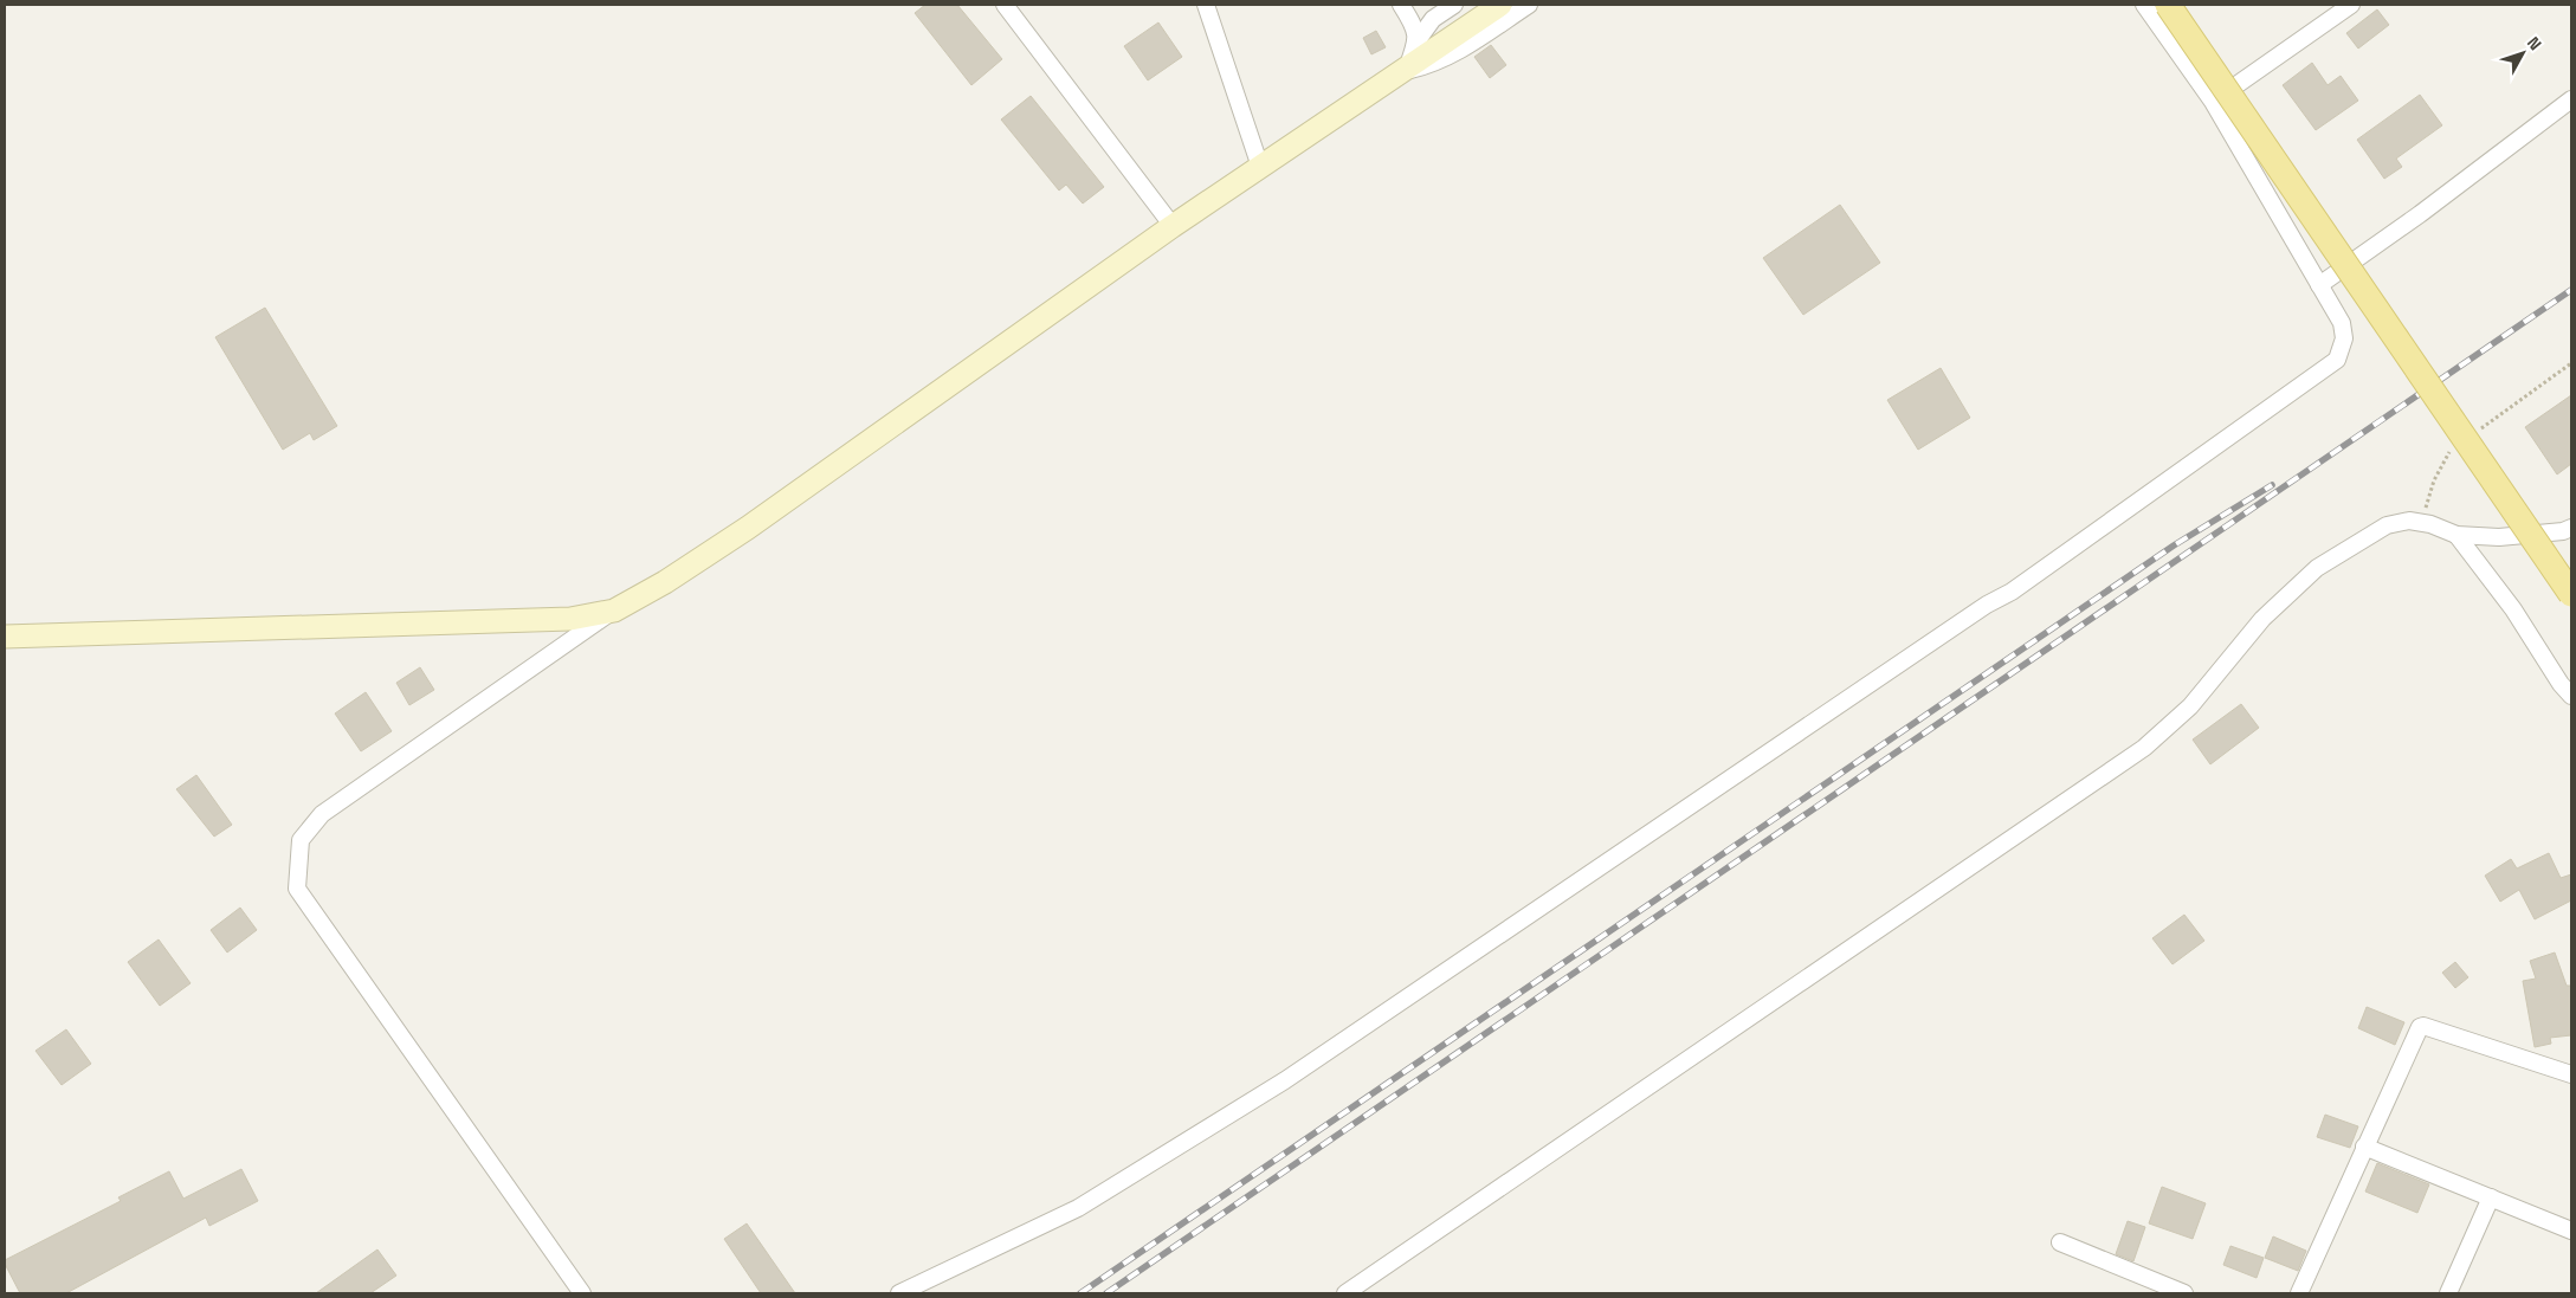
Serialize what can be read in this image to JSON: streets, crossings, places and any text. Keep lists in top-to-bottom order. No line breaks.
{"north":"top right"}
